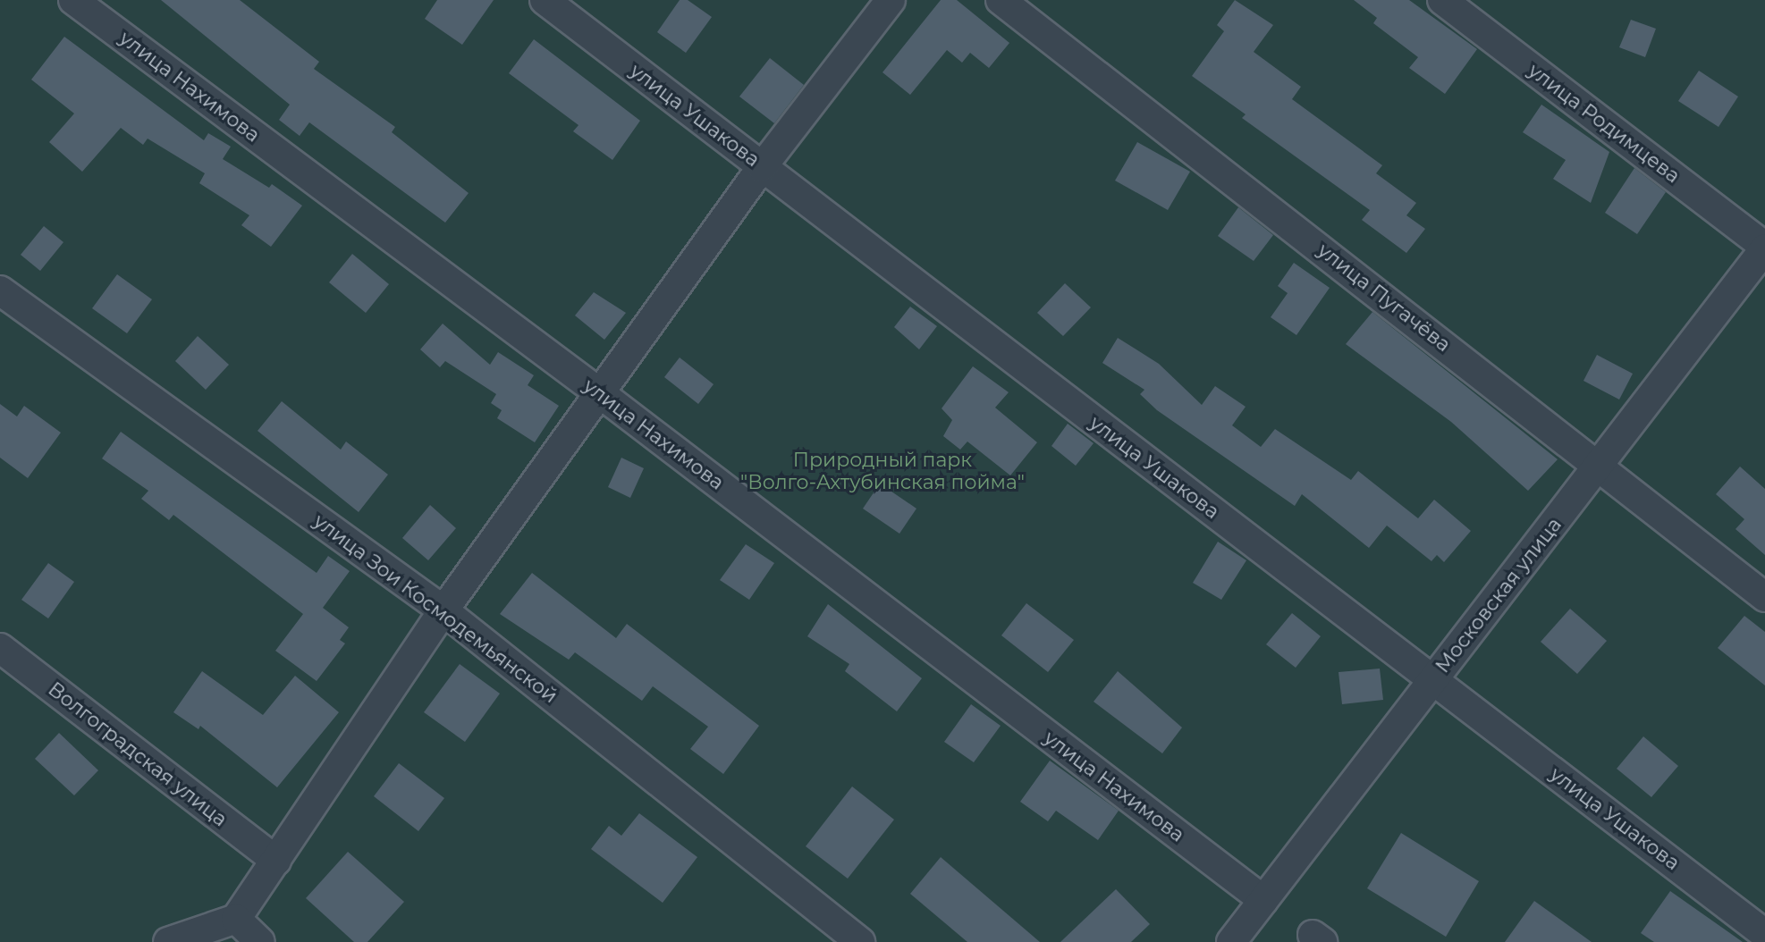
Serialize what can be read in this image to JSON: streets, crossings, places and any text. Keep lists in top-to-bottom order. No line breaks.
{"streets":{"street":["улица Нахимова","улица Ушакова","улица Родимцева","улица Пугачёва","Московская улица","улица Зои Космодемьянской","Волгоградская улица"]},"crossings":[["улица Нахимова","Московская улица"],["улица Ушакова","Московская улица"],["улица Родимцева","Московская улица"],["улица Пугачёва","Московская улица"]],"parks":["Природный парк \"Волго-Ахтубинская пойма\""]}
